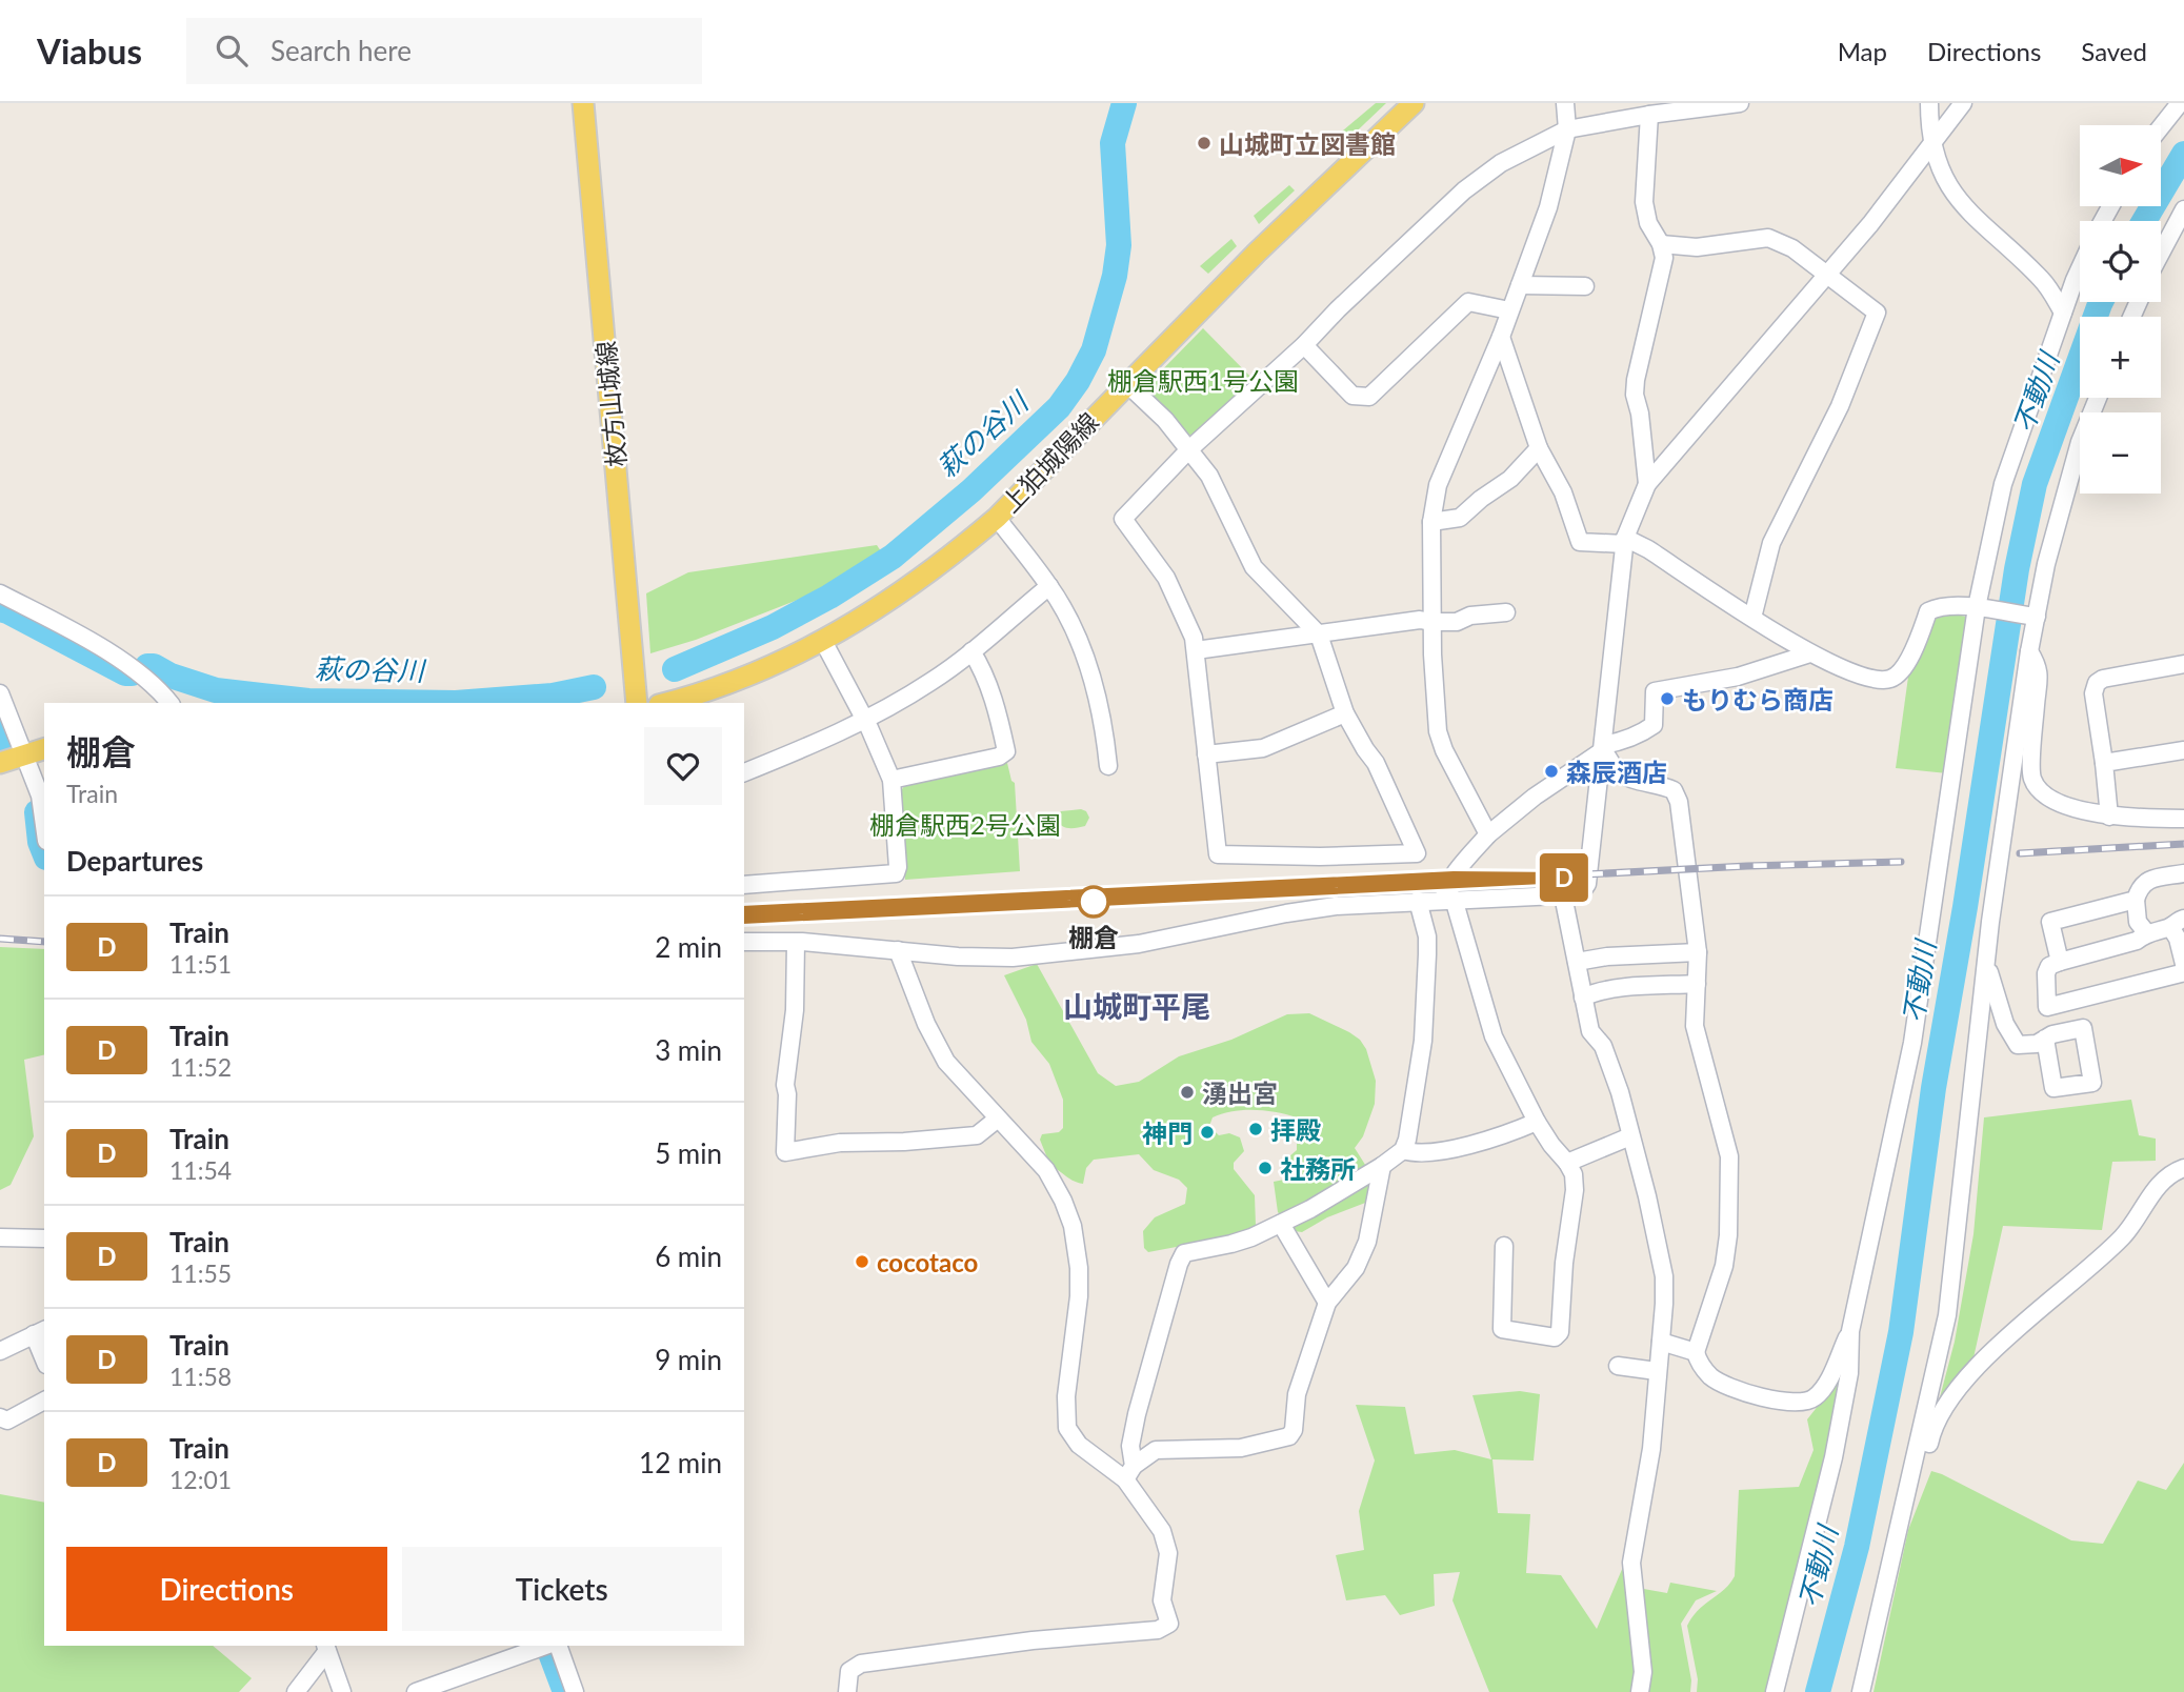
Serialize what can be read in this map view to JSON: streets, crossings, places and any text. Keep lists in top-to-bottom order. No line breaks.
{"streets":{"main road":["枚方山城線","上狛城陽線"]},"districts":["山城町平尾"],"water":["不動川","萩の谷川"],"parks":["棚倉駅西1号公園","棚倉駅西2号公園"],"places":["山城町立図書館","もりむら商店","森辰酒店","棚倉","湧出宮","拝殿","神門","社務所","cocotaco"],"north":"right","page":{"header":"Viabus","search":"Search here","nav":["Map","Directions","Saved"],"on_map":"D","map_buttons":["+","−"],"heading":[["棚倉","Train"],"Departures"],"list":[{"mark":"D","name":"Train","note":"11:51","value":"2 min"},{"mark":"D","name":"Train","note":"11:52","value":"3 min"},{"mark":"D","name":"Train","note":"11:54","value":"5 min"},{"mark":"D","name":"Train","note":"11:55","value":"6 min"},{"mark":"D","name":"Train","note":"11:58","value":"9 min"},{"mark":"D","name":"Train","note":"12:01","value":"12 min"}],"buttons":["Directions","Tickets"]}}
